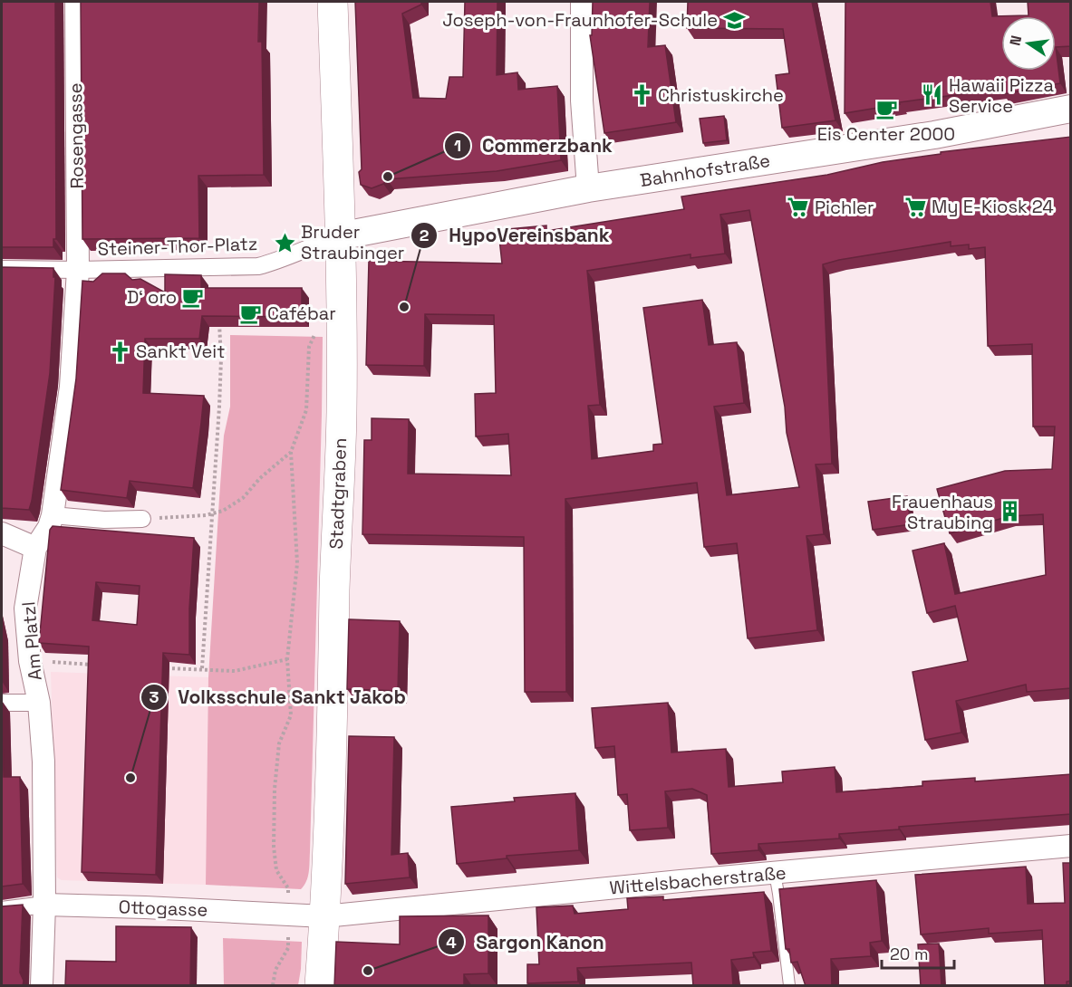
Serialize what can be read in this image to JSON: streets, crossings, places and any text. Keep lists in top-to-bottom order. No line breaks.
{"streets":{"main road":["Stadtgraben"],"street":["Rosengasse","Bahnhofstraße","Steiner-Thor-Platz","Am Platzl","Wittelsbacherstraße","Ottogasse"]},"crossings":[["Rosengasse","Steiner-Thor-Platz"],["Rosengasse","Am Platzl"],["Bahnhofstraße","Steiner-Thor-Platz"],["Bahnhofstraße","Stadtgraben"],["Steiner-Thor-Platz","Stadtgraben"],["Steiner-Thor-Platz","Am Platzl"],["Stadtgraben","Wittelsbacherstraße"],["Stadtgraben","Ottogasse"],["Am Platzl","Ottogasse"],["Wittelsbacherstraße","Ottogasse"]],"places":{"school or university":["Joseph-von-Fraunhofer-Schule"],"church":["Christuskirche","Sankt Veit"],"restaurant":["Hawaii Pizza Service"],"cafe":["Eis Center 2000","D‘ oro","Cafébar"],"other":["Commerzbank","HypoVereinsbank","Volksschule Sankt Jakob","Sargon Kanon"],"supermarket":["My E-Kiosk 24","Pichler"],"place":["Bruder Straubinger"],"building":["Frauenhaus Straubing"]},"scale_bar":"20 m","north":"left"}
